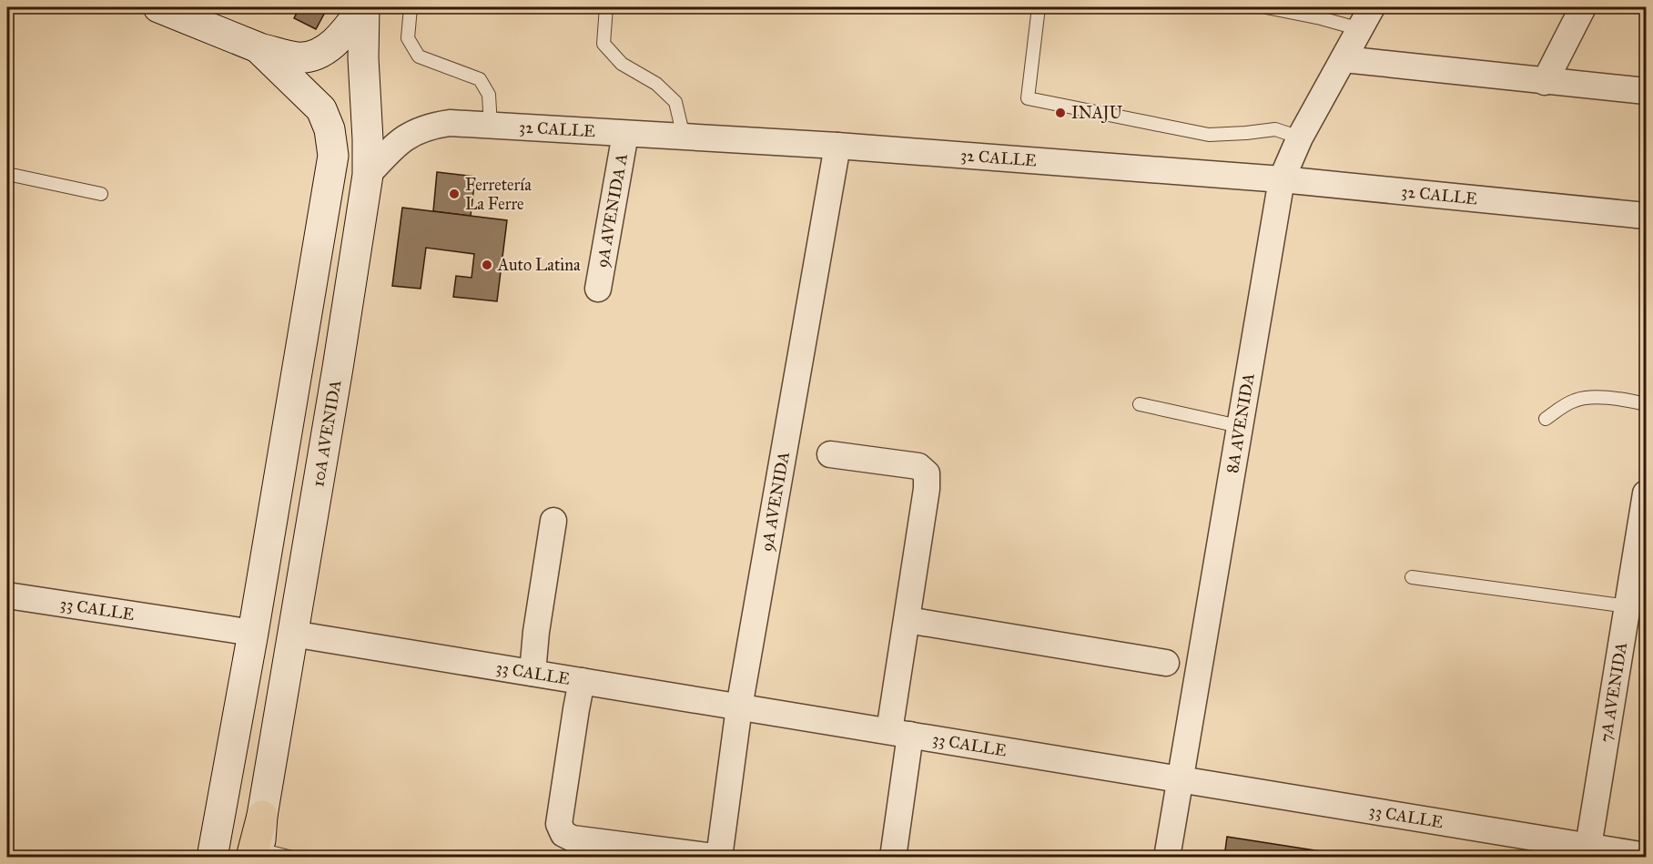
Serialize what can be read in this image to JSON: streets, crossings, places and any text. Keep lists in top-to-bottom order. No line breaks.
{"streets":{"main road":["10A AVENIDA"],"street":["32 CALLE","9A AVENIDA A","8A AVENIDA","9A AVENIDA","33 CALLE","7A AVENIDA"]},"crossings":[["32 CALLE","9A AVENIDA A"],["32 CALLE","8A AVENIDA"],["32 CALLE","10A AVENIDA"],["32 CALLE","9A AVENIDA"],["8A AVENIDA","33 CALLE"],["10A AVENIDA","33 CALLE"],["9A AVENIDA","33 CALLE"],["33 CALLE","7A AVENIDA"]],"places":["INAJU","Ferretería La Ferre","Auto Latina"]}
